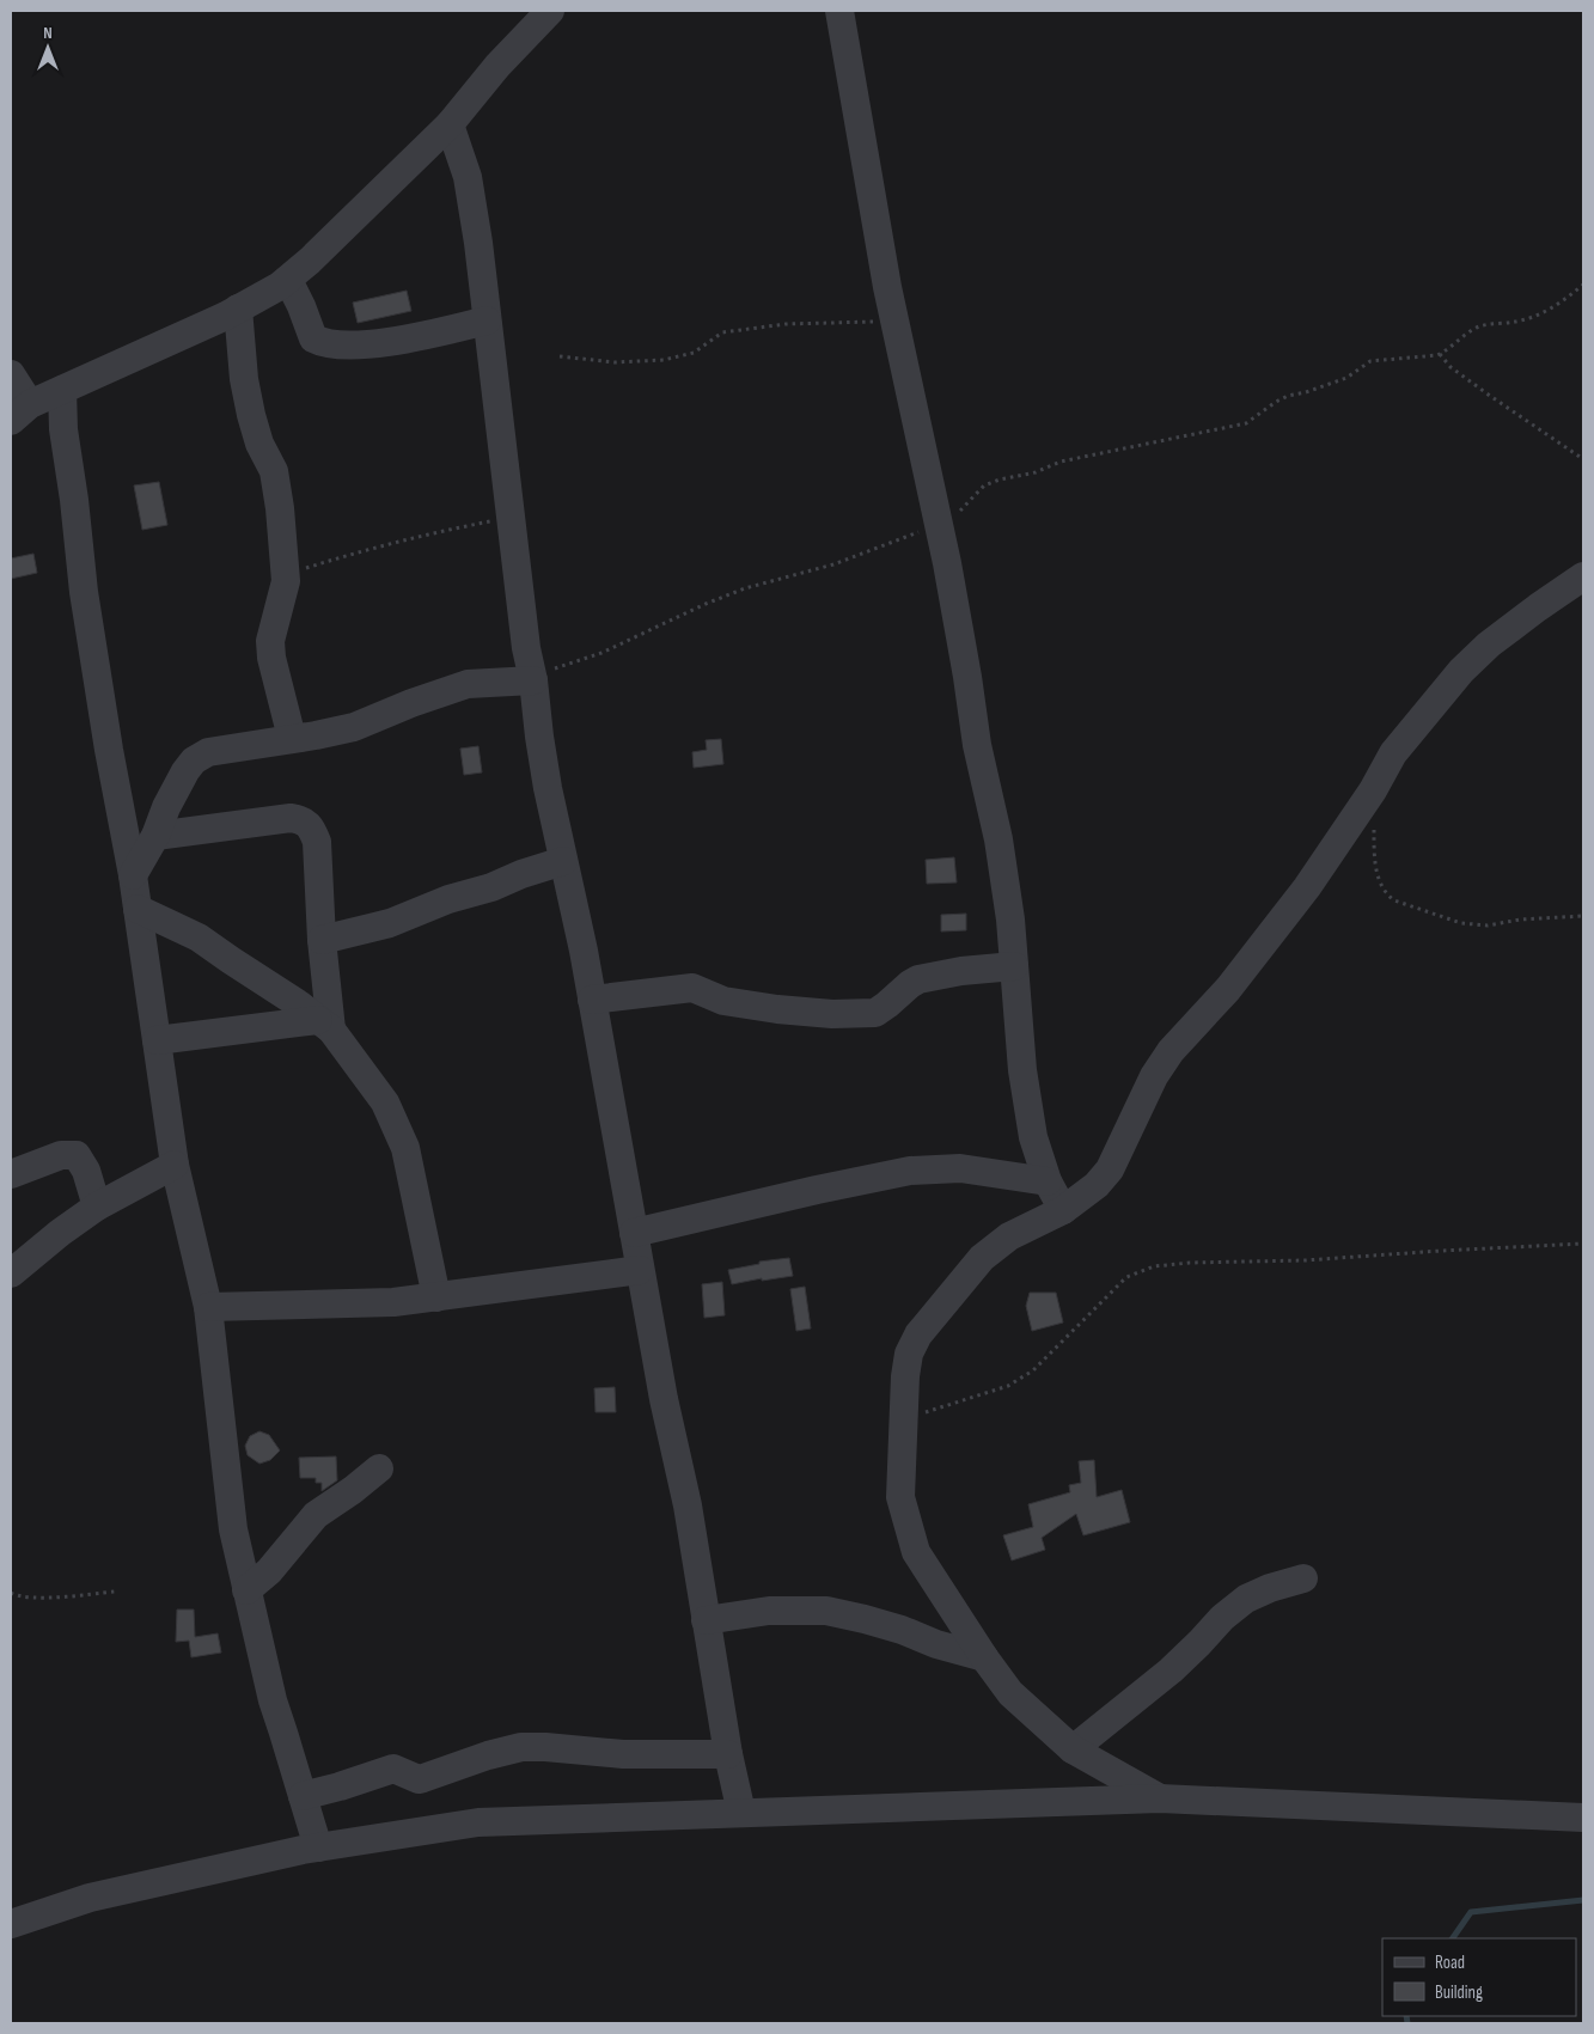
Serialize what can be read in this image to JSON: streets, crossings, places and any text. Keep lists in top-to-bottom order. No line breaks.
{"legend":["Road","Building"],"north":"top"}
